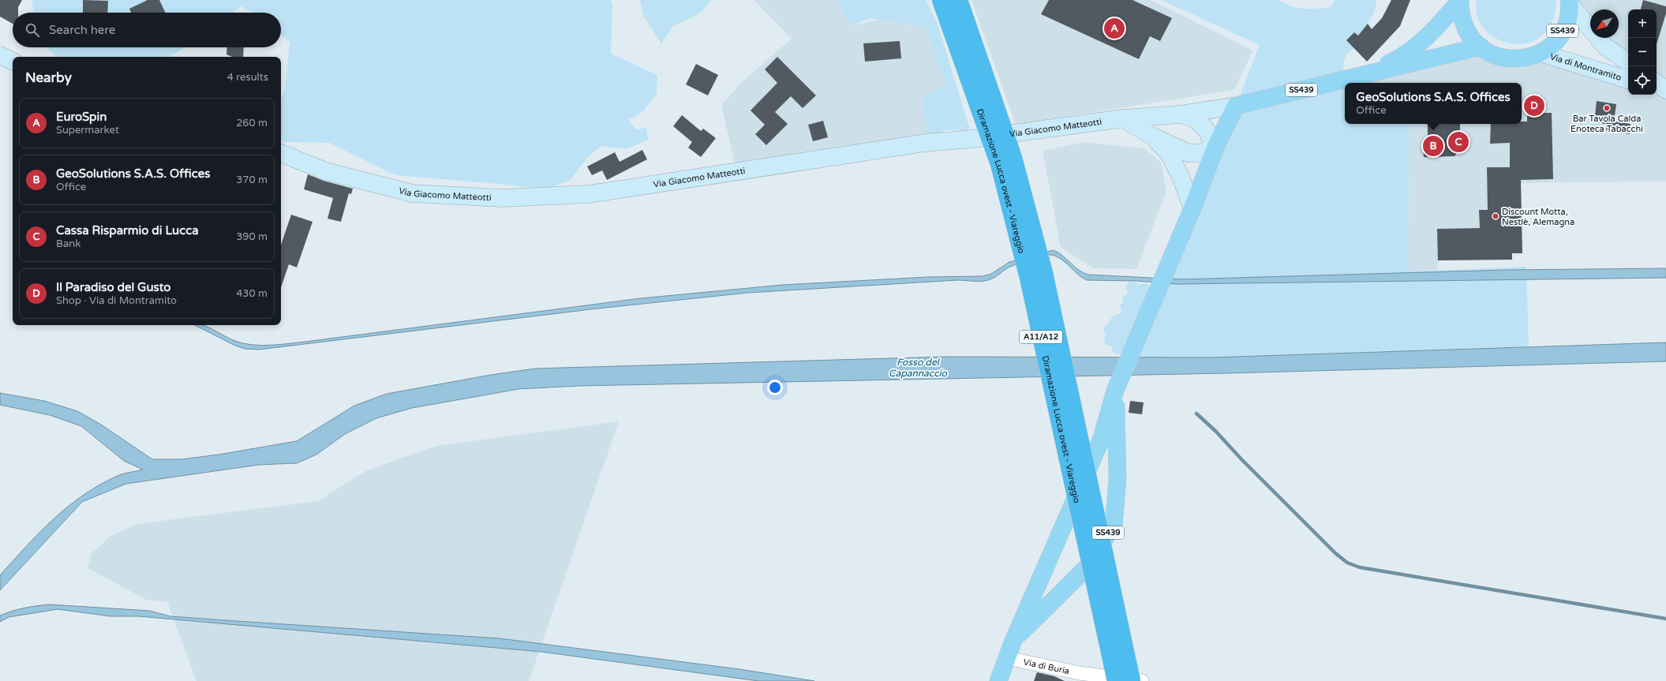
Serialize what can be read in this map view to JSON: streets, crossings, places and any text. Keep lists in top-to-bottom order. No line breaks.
{"streets":{"highway":["Diramazione Lucca ovest - Viareggio","A11/A12"],"main road":["SS439","Via di Montramito","Via Giacomo Matteotti"],"street":["Via di Buria"]},"crossings":[["SS439","Via di Montramito"],["SS439","Via Giacomo Matteotti"],["SS439","Via di Buria"]],"water":["Fosso del Capannaccio"],"places":["Bar Tavola Calda Enoteca Tabacchi","Discount Motta, Nestlè, Alemagna"],"north":"bottom left","page":{"map_buttons":["+","−"],"search":"Search here","pins":["A","D","C","B"],"heading":["Nearby","4 results"],"popup":["GeoSolutions S.A.S. Offices","Office"],"list":[{"mark":"A","name":"EuroSpin","note":"Supermarket","value":"260 m"},{"mark":"B","name":"GeoSolutions S.A.S. Offices","note":"Office","value":"370 m"},{"mark":"C","name":"Cassa Risparmio di Lucca","note":"Bank","value":"390 m"},{"mark":"D","name":"Il Paradiso del Gusto","note":"Shop · Via di Montramito","value":"430 m"}]}}
